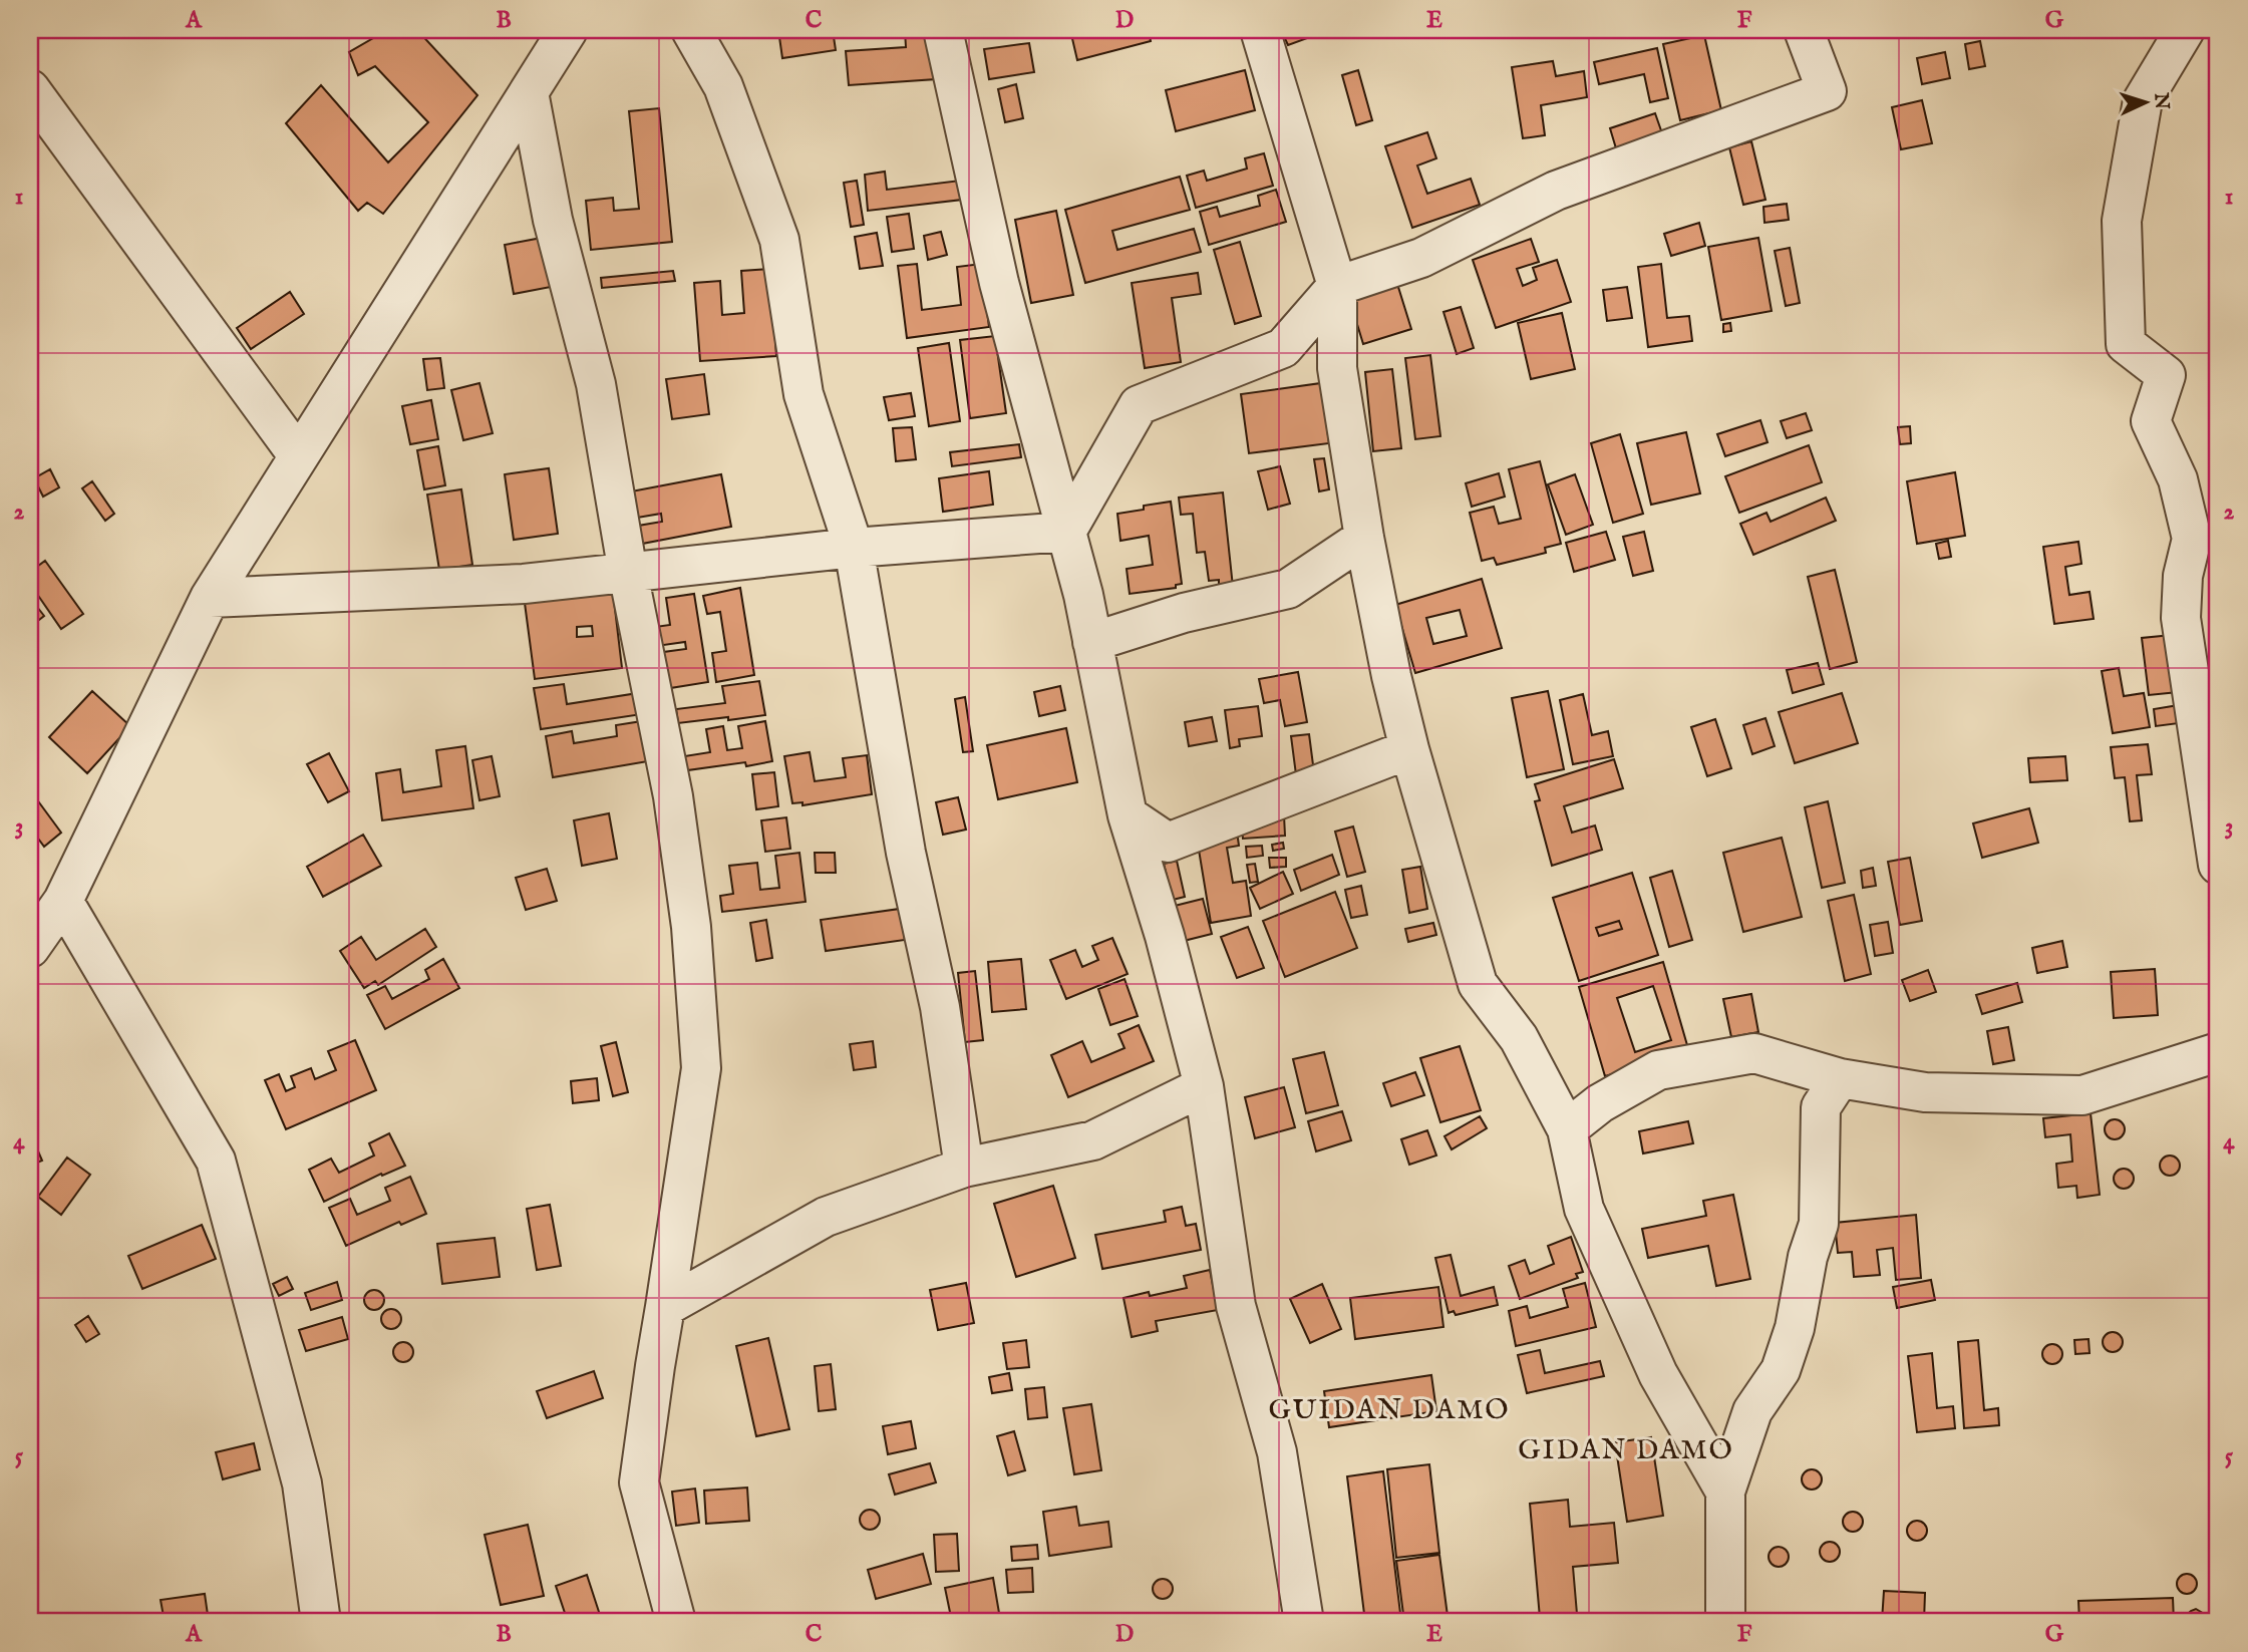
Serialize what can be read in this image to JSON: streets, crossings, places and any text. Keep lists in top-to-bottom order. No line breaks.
{"districts":["GUIDAN DAMO","GIDAN DAMO"],"north":"right","grid":{"columns":["A","B","C","D","E","F","G"],"rows":["1","2","3","4","5"]}}
